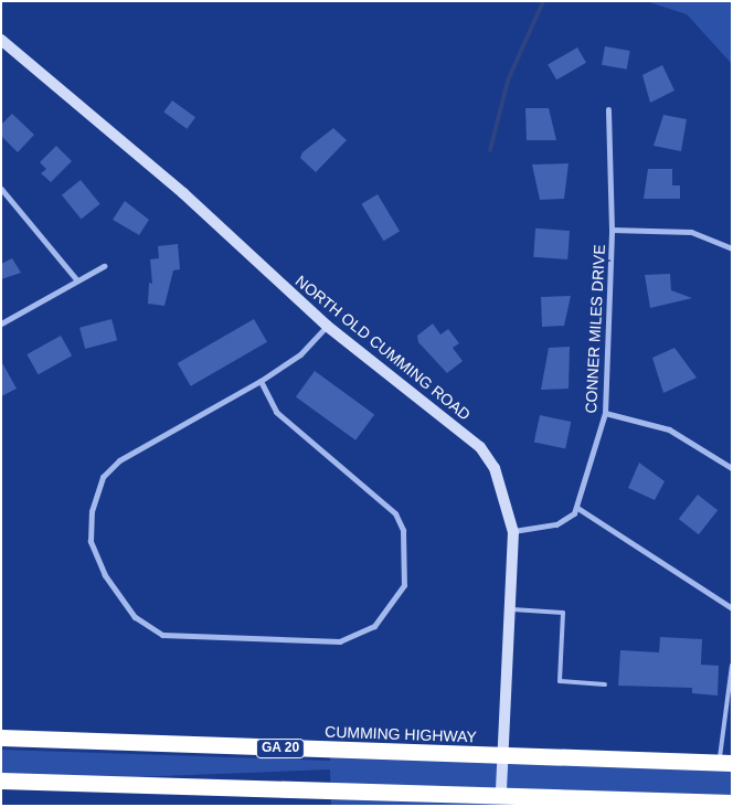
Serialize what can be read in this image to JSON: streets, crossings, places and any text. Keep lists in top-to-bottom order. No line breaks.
{"streets":{"highway":["CUMMING HIGHWAY","GA 20"],"street":["CONNER MILES DRIVE","NORTH OLD CUMMING ROAD"]},"crossings":[["NORTH OLD CUMMING ROAD","CUMMING HIGHWAY"]]}
